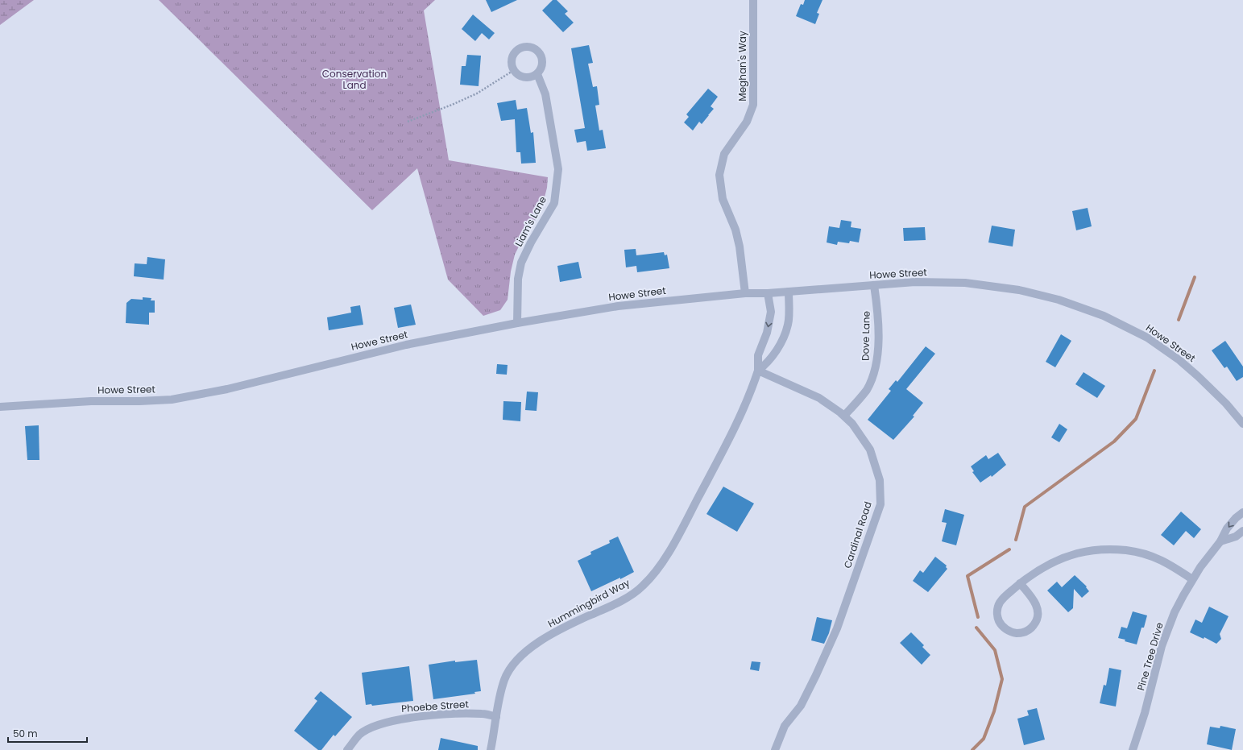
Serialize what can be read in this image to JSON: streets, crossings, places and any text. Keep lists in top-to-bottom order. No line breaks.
{"streets":{"street":["Meghan's Way","Liam's Lane","Howe Street","Dove Lane","Cardinal Road","Hummingbird Way","Pine Tree Drive","Phoebe Street"]},"crossings":[["Meghan's Way","Howe Street"],["Liam's Lane","Howe Street"],["Howe Street","Dove Lane"],["Howe Street","Hummingbird Way"],["Dove Lane","Cardinal Road"],["Cardinal Road","Hummingbird Way"],["Hummingbird Way","Phoebe Street"]],"parks":["Conservation Land"],"scale_bar":"50 m"}
